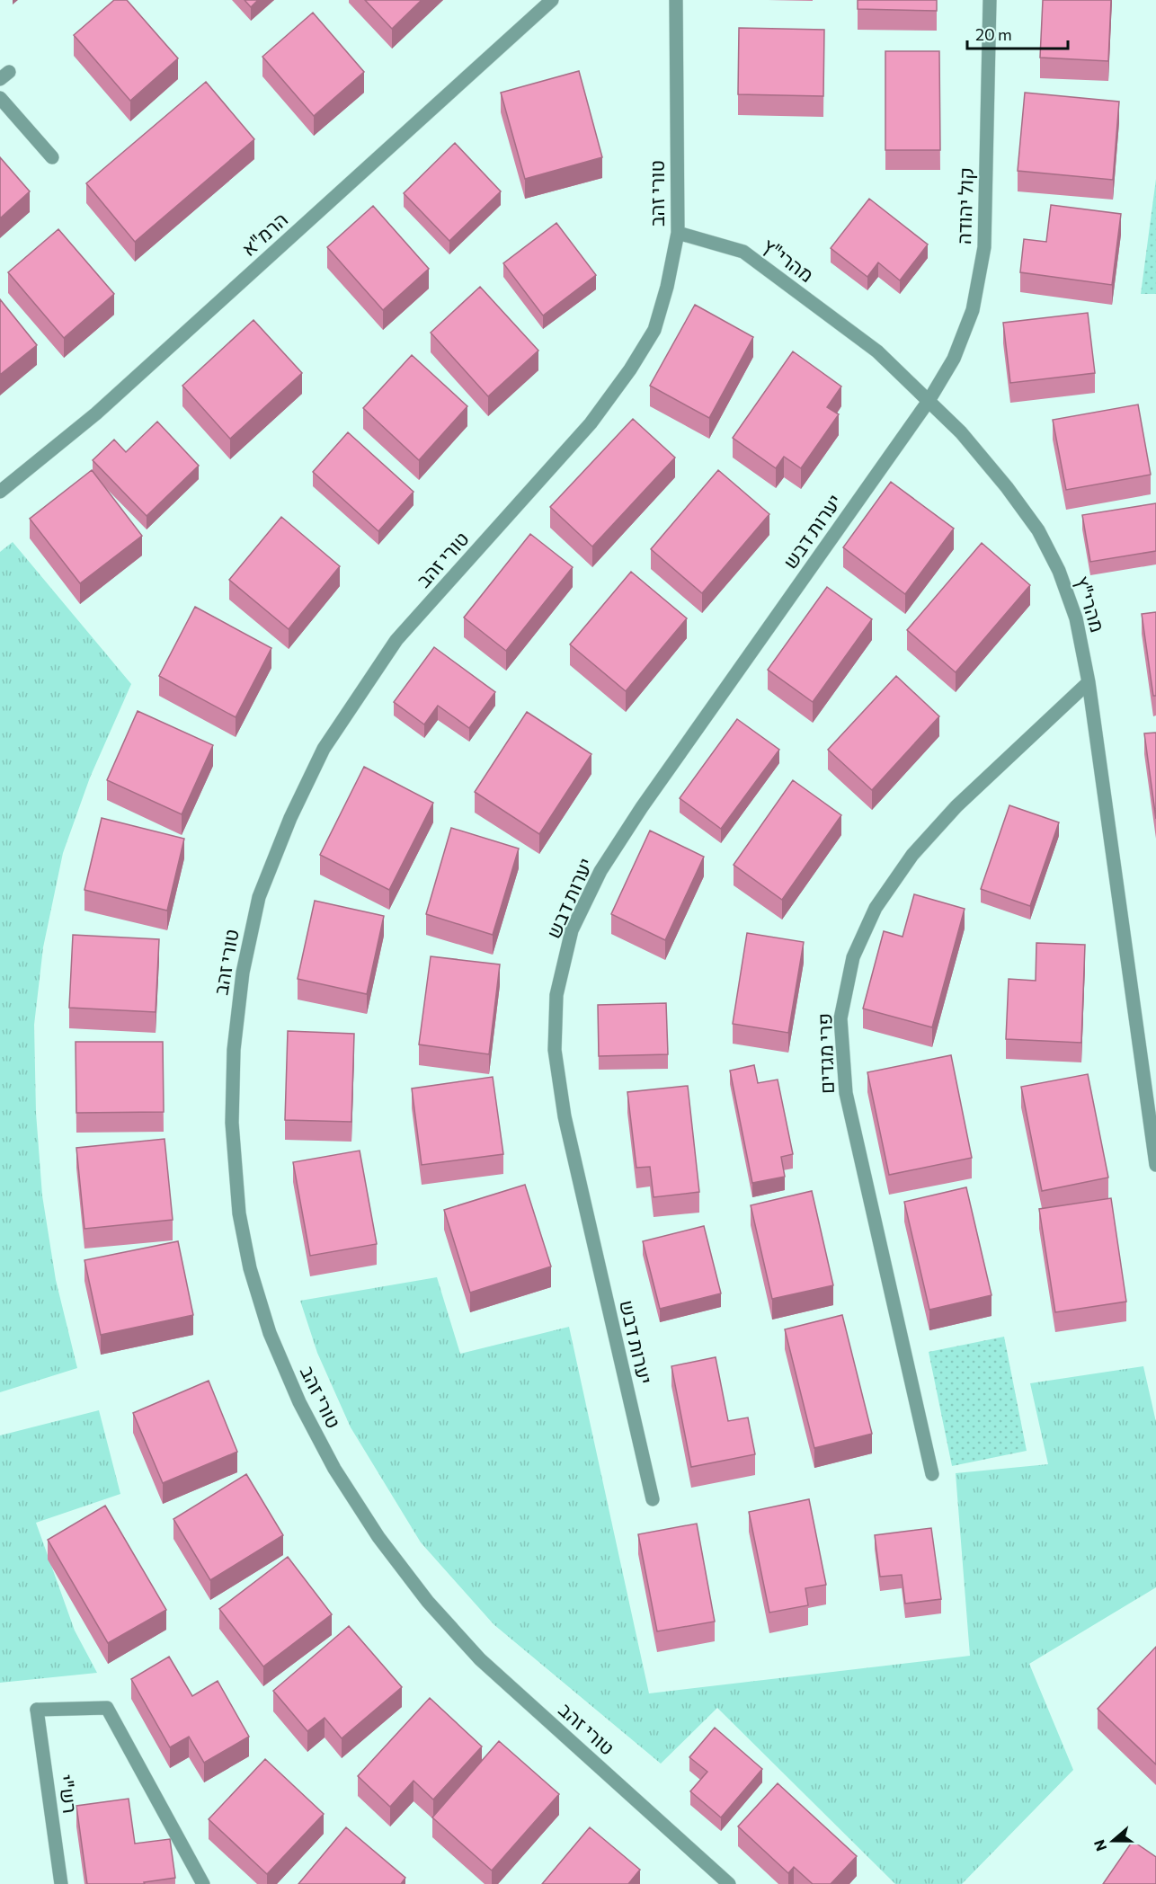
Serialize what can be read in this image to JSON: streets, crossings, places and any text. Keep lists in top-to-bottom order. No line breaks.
{"streets":{"street":["טורי זהב","קול יהודה","הרמ\"א","מהרי\"ץ","יערות דבש","פרי מגדים","רש\"י"]},"crossings":[["טורי זהב","מהרי\"ץ"],["קול יהודה","מהרי\"ץ"],["קול יהודה","יערות דבש"],["מהרי\"ץ","יערות דבש"],["מהרי\"ץ","פרי מגדים"]],"scale_bar":"20 m","north":"left"}
